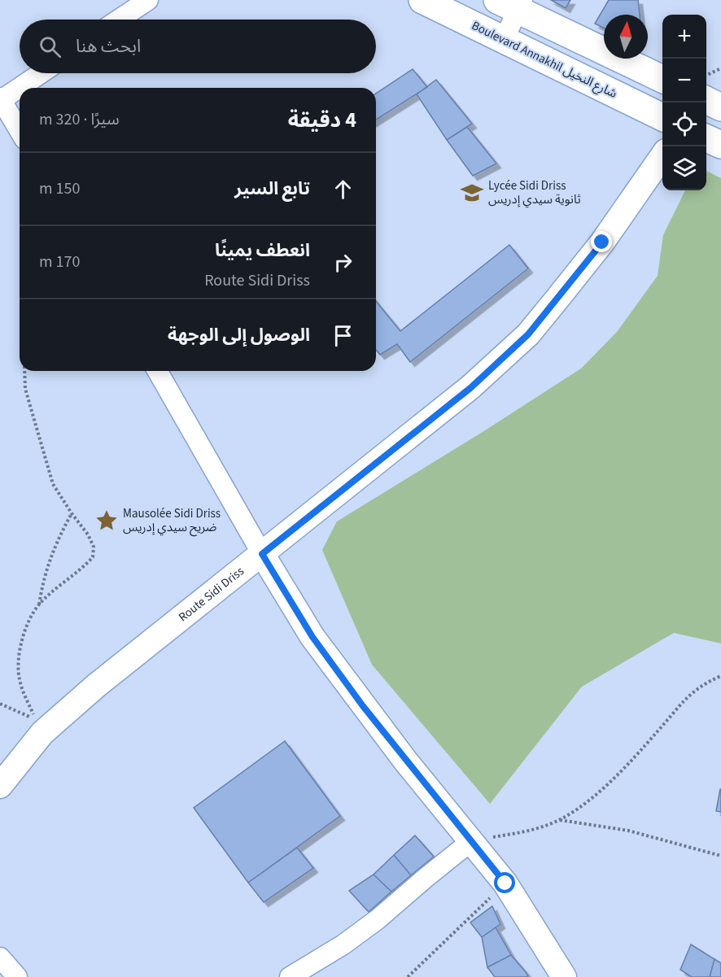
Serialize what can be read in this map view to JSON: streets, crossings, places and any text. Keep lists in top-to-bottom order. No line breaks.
{"streets":{"main road":["Boulevard Annakhil شارع النخيل"],"street":["Route Sidi Driss"]},"places":{"school or university":["Lycée Sidi Driss ثانوية سيدي إدريس"],"place":["Mausolée Sidi Driss ضريح سيدي إدريس"]},"north":"top","page":{"map_buttons":["+","−"],"search":"ابحث هنا","heading":["4 دقيقة","سيرًا · 320 m"],"list":[["تابع السير","150 m"],["انعطف يمينًا","Route Sidi Driss","170 m"],"الوصول إلى الوجهة"]}}
